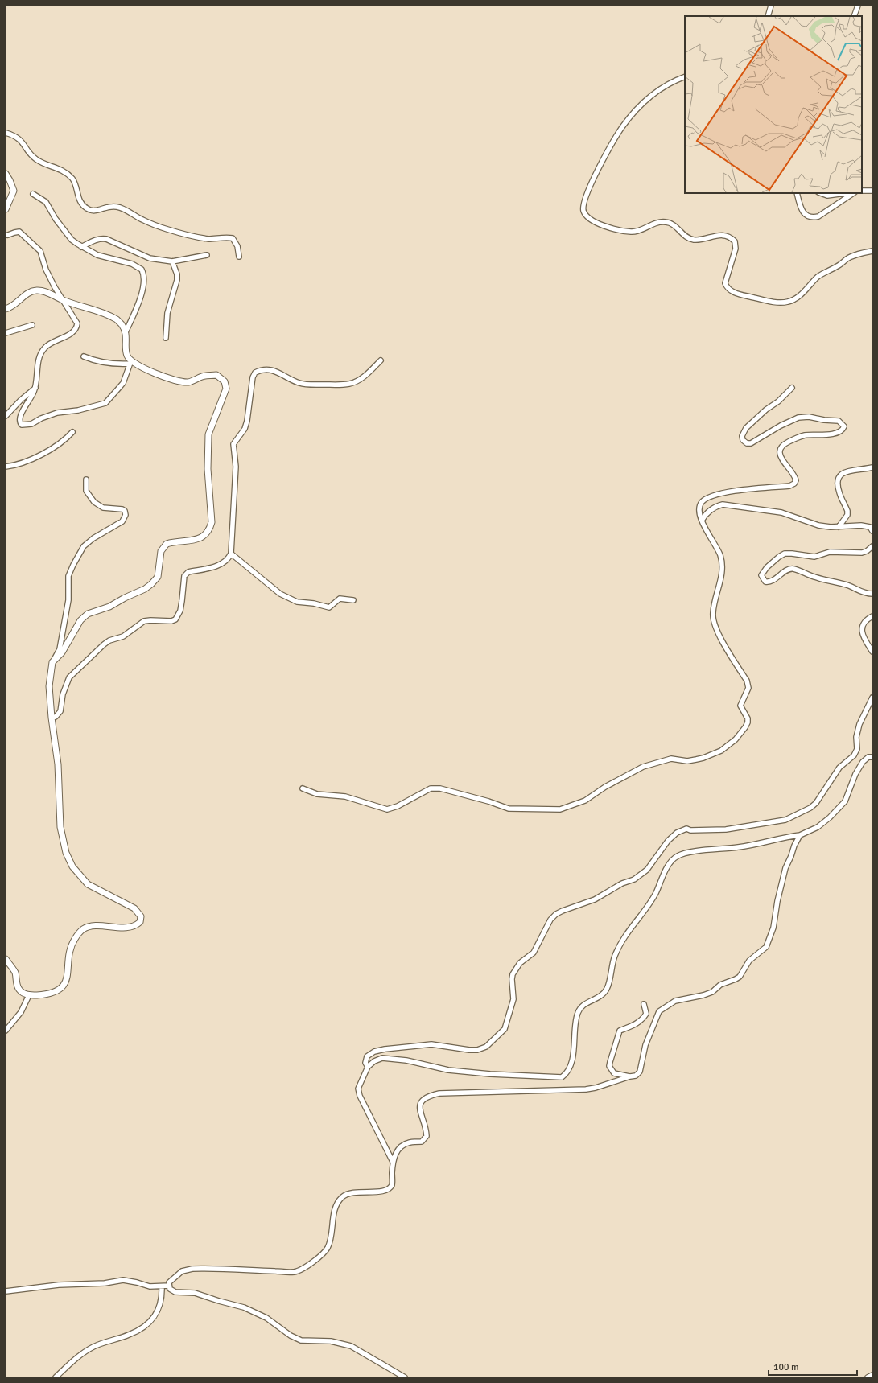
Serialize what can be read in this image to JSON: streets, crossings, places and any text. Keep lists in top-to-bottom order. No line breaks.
{"scale_bar":"100 m"}
